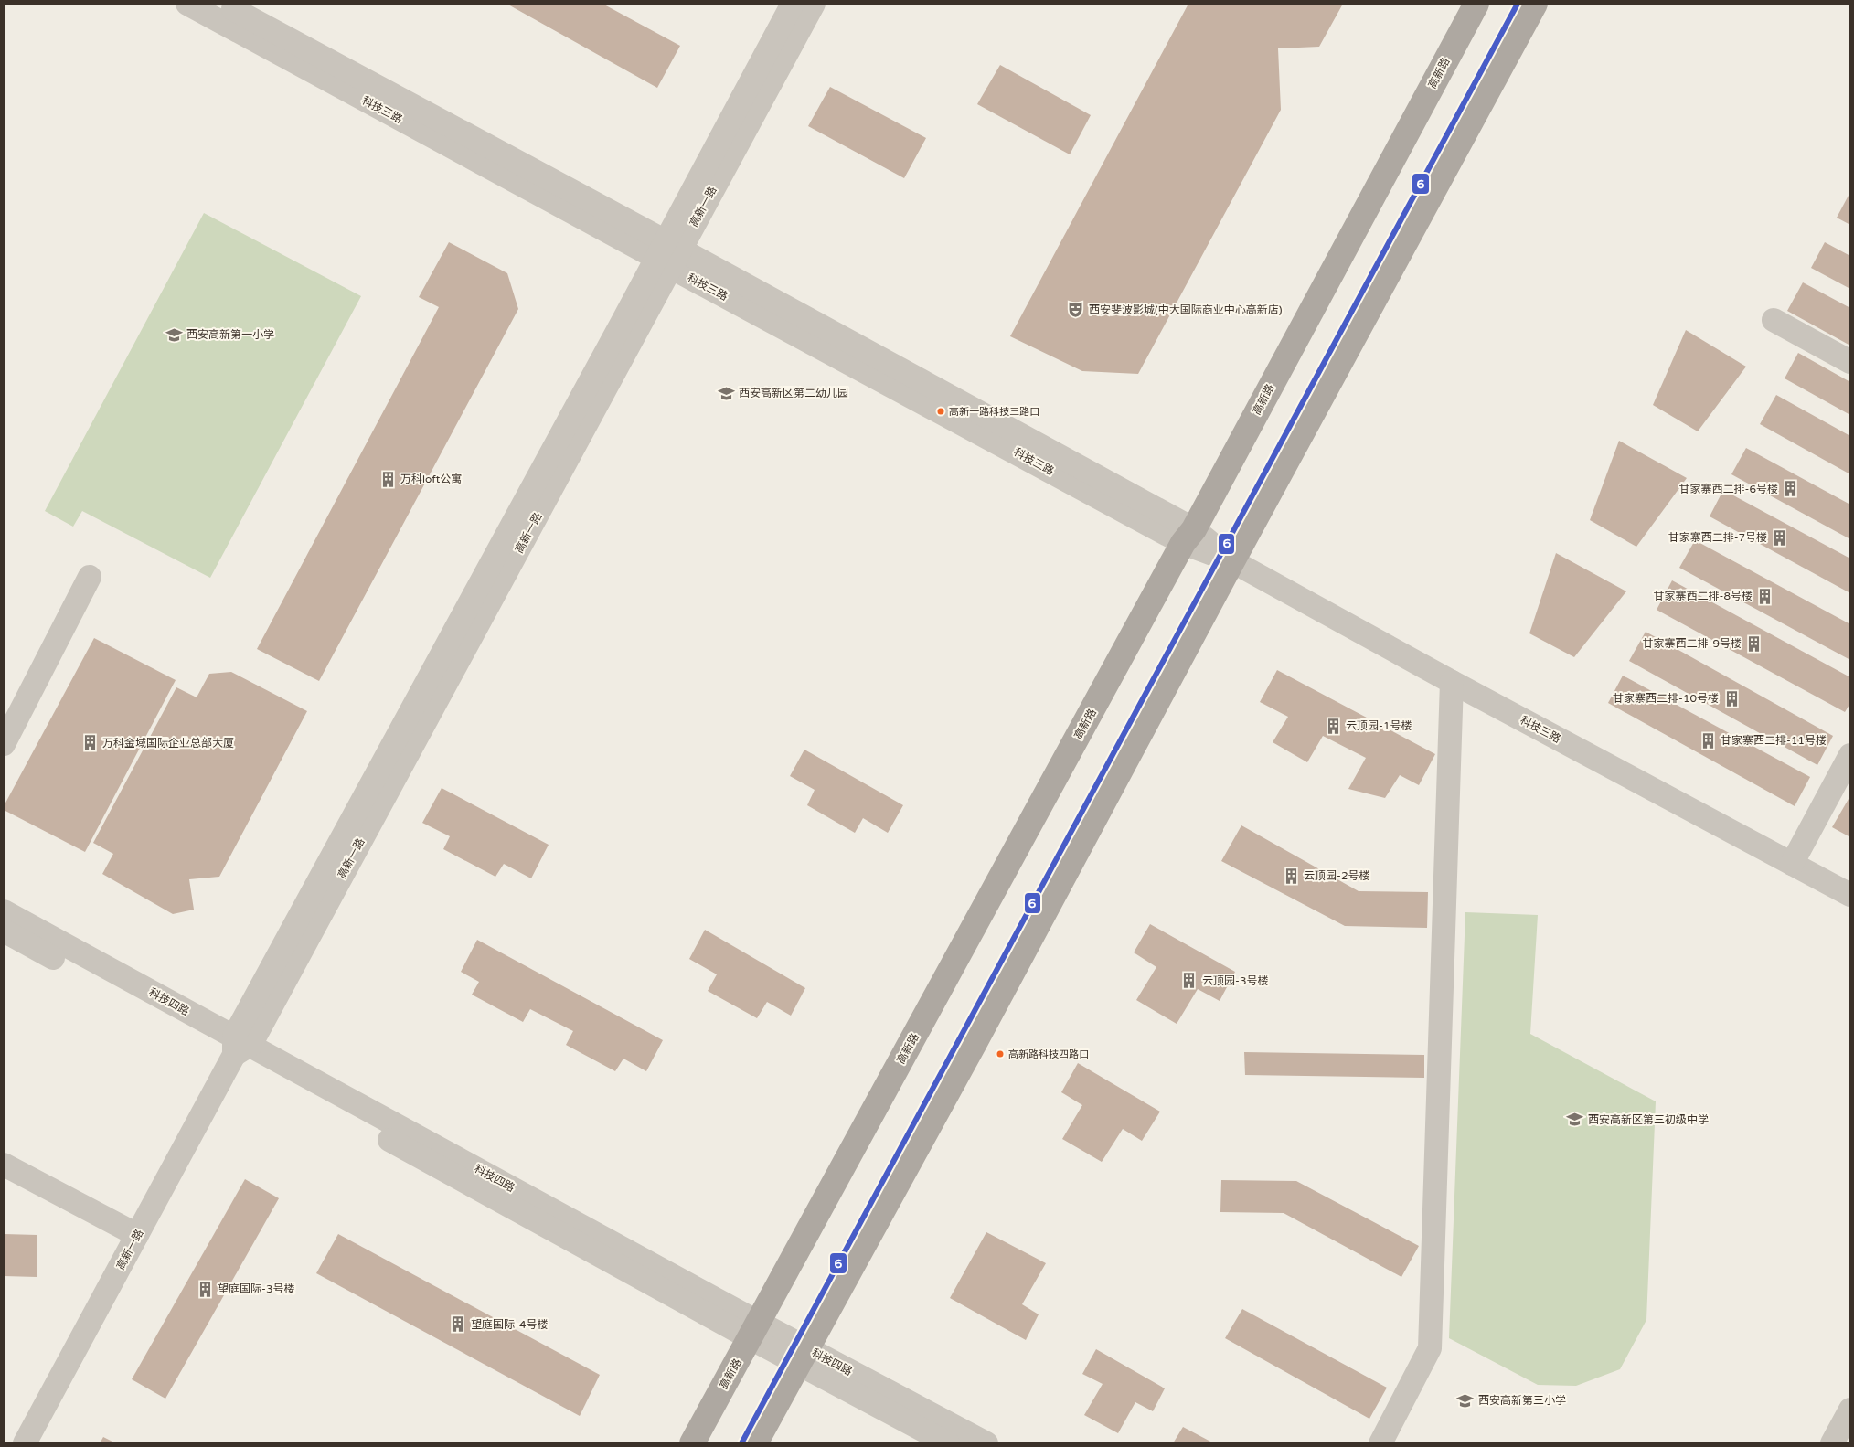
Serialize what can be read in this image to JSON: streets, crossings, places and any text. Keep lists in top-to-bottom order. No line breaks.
{"streets":{"main road":["高新路"],"street":["科技三路","高新一路","科技四路"]},"crossings":[["高新路","科技三路"],["高新路","科技四路"],["科技三路","高新一路"],["高新一路","科技四路"]],"places":{"theatre":["西安斐波影城(中大国际商业中心高新店)"],"school or university":["西安高新第一小学","西安高新区第二幼儿园","西安高新区第三初级中学","西安高新第三小学"],"other":["高新一路科技三路口","高新路科技四路口"],"building":["万科loft公寓","甘家寨西二排-6号楼","甘家寨西二排-7号楼","甘家寨西二排-8号楼","甘家寨西二排-9号楼","甘家寨西二排-10号楼","云顶园-1号楼","甘家寨西二排-11号楼","万科金域国际企业总部大厦","云顶园-2号楼","云顶园-3号楼","望庭国际-3号楼","望庭国际-4号楼"]},"lines":["transit line 6"]}
